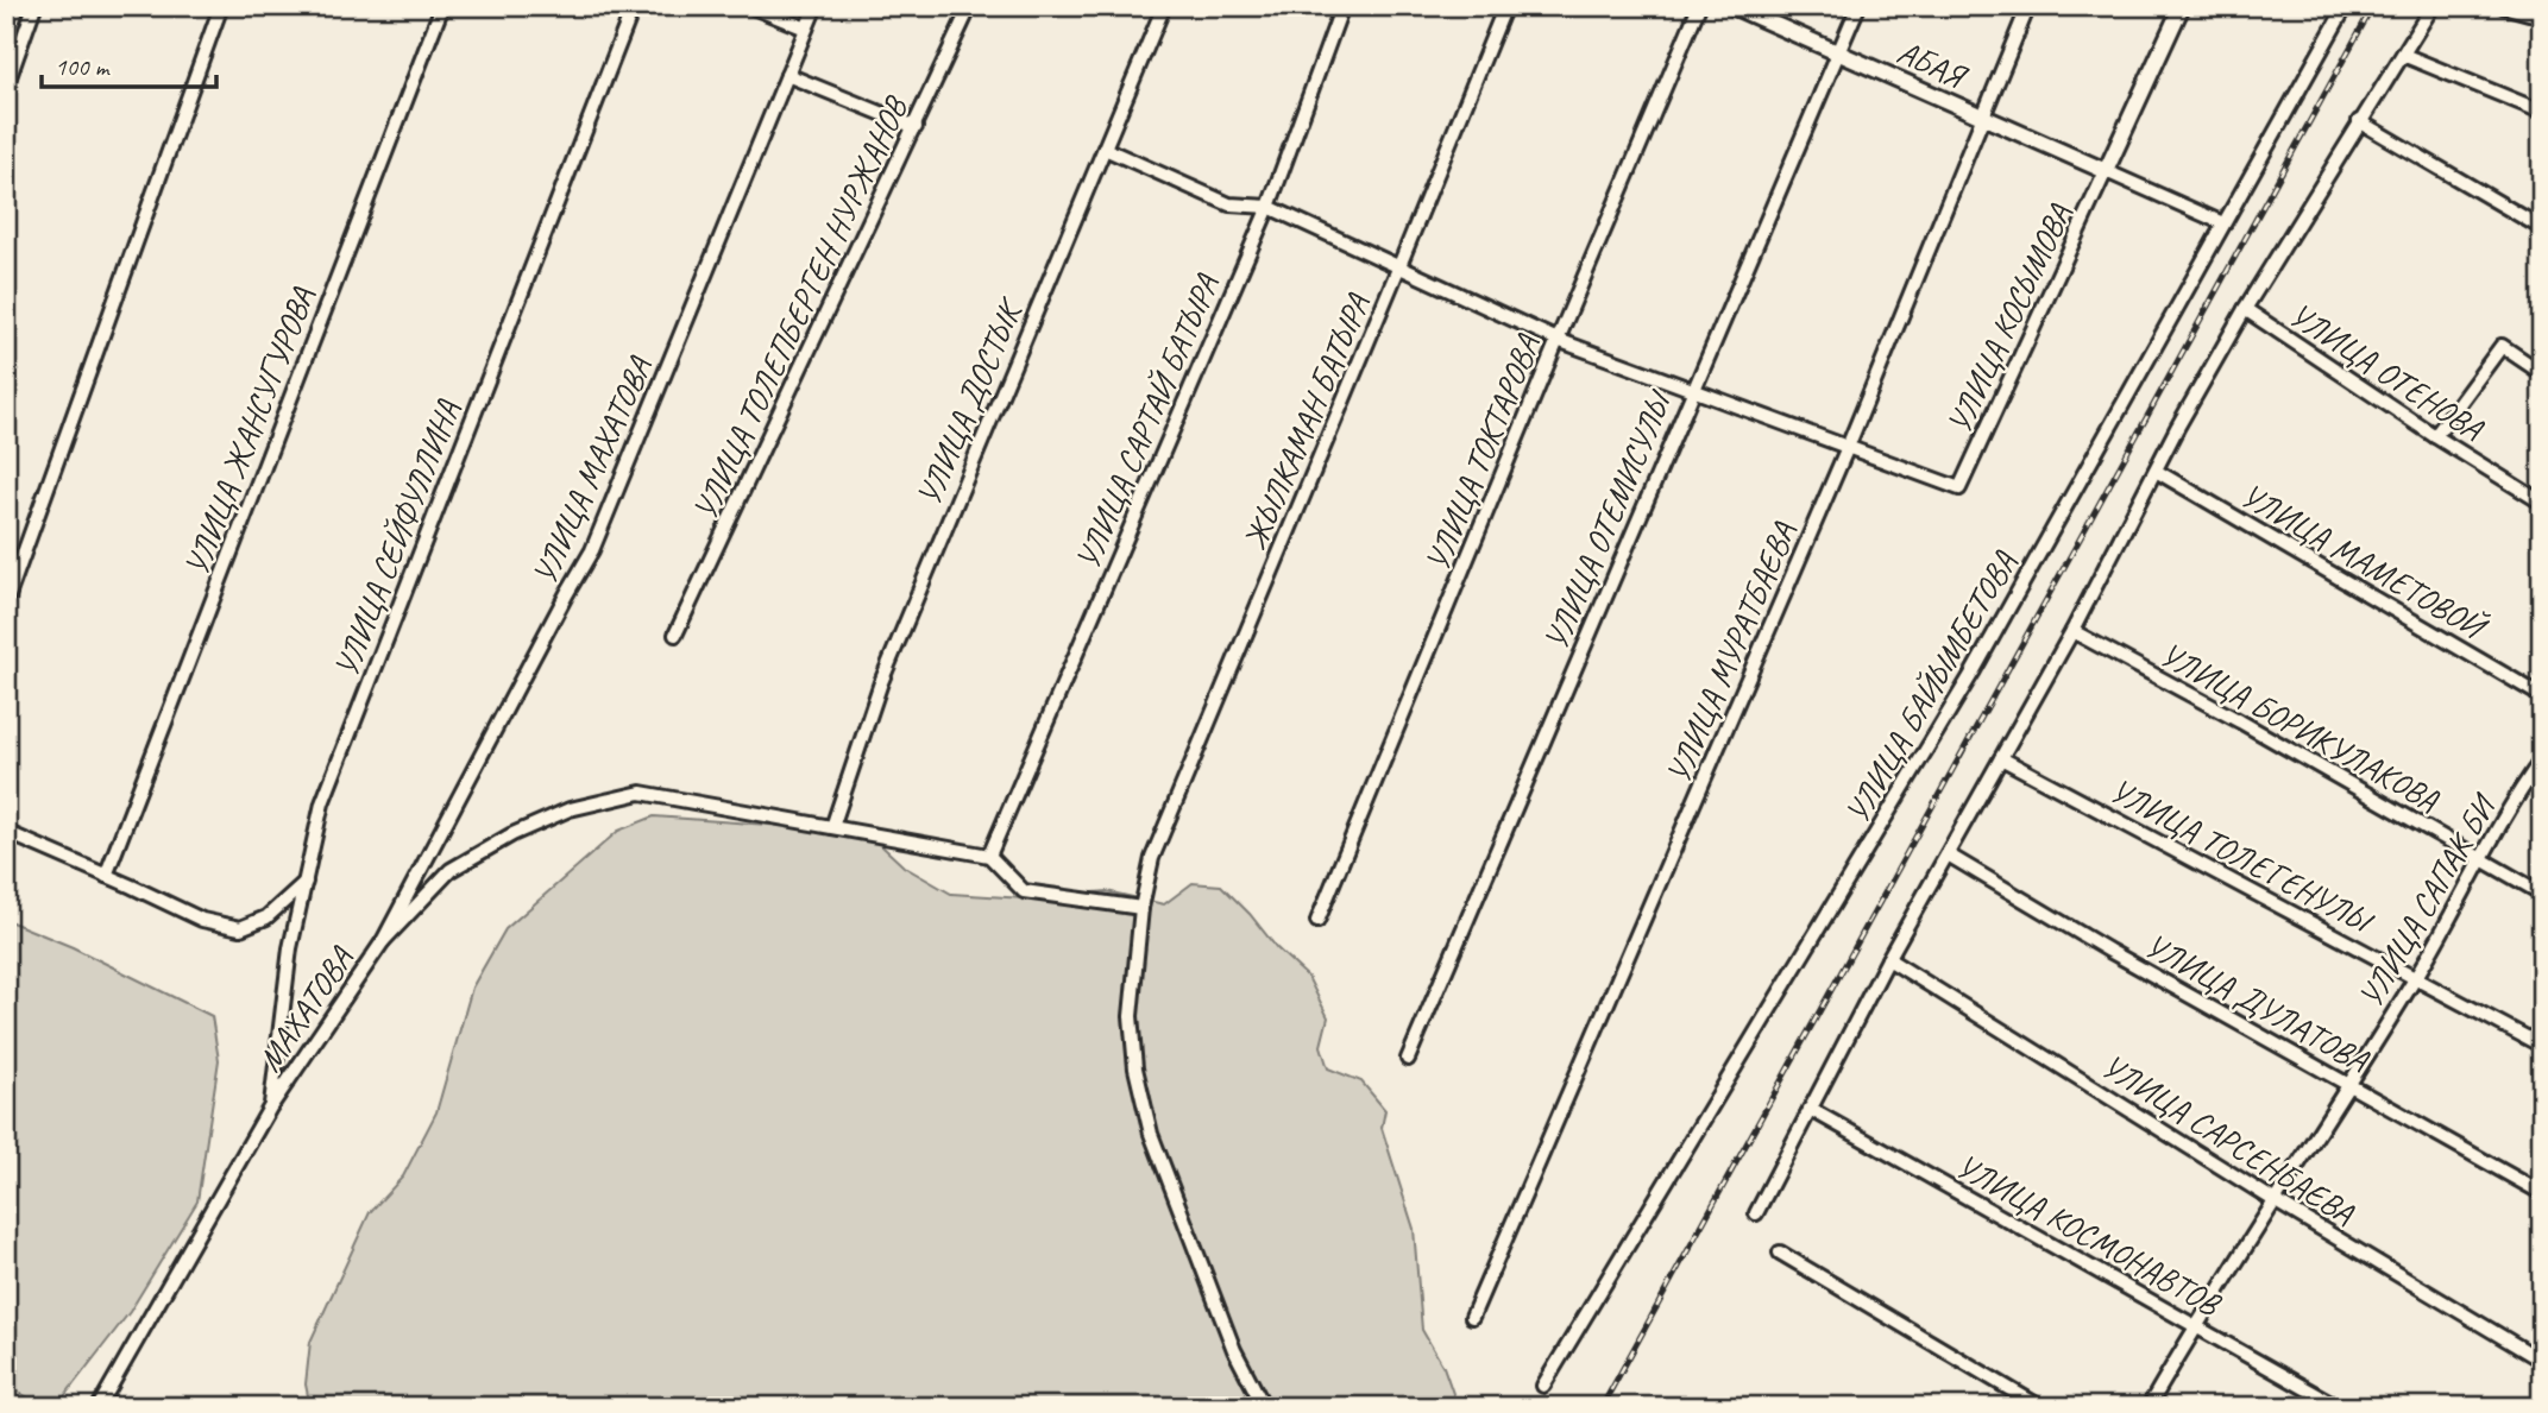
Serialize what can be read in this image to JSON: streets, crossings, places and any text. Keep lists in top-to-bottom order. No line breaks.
{"streets":{"street":["АБАЯ","УЛИЦА ТОЛЕПБЕРГЕН НУРЖАНОВ","УЛИЦА КОСЫМОВА","УЛИЦА ОТЕНОВА","УЛИЦА ДОСТЫК","УЛИЦА САРТАЙ БАТЫРА","ЖЫЛКАМАН БАТЫРА","УЛИЦА ЖАНСУГУРОВА","УЛИЦА ТОКТАРОВА","УЛИЦА МАХАТОВА","УЛИЦА ОТЕМИСУЛЫ","УЛИЦА СЕЙФУЛЛИНА","УЛИЦА МАМЕТОВОЙ","УЛИЦА МУРАТБАЕВА","УЛИЦА БАЙЫМБЕТОВА","УЛИЦА БОРИКУЛАКОВА","УЛИЦА ТОЛЕГЕНУЛЫ","УЛИЦА САПАК БИ","УЛИЦА ДУЛАТОВА","МАХАТОВА","УЛИЦА САРСЕНБАЕВА","УЛИЦА КОСМОНАВТОВ"]},"crossings":[["АБАЯ","УЛИЦА КОСЫМОВА"],["АБАЯ","УЛИЦА ОТЕМИСУЛЫ"],["АБАЯ","УЛИЦА МУРАТБАЕВА"],["УЛИЦА КОСЫМОВА","УЛИЦА МУРАТБАЕВА"],["УЛИЦА МАХАТОВА","МАХАТОВА"],["УЛИЦА СЕЙФУЛЛИНА","МАХАТОВА"],["УЛИЦА БОРИКУЛАКОВА","УЛИЦА САПАК БИ"],["УЛИЦА ТОЛЕГЕНУЛЫ","УЛИЦА САПАК БИ"],["УЛИЦА САПАК БИ","УЛИЦА ДУЛАТОВА"],["УЛИЦА САПАК БИ","УЛИЦА САРСЕНБАЕВА"],["УЛИЦА САПАК БИ","УЛИЦА КОСМОНАВТОВ"]],"scale_bar":"100 m"}
